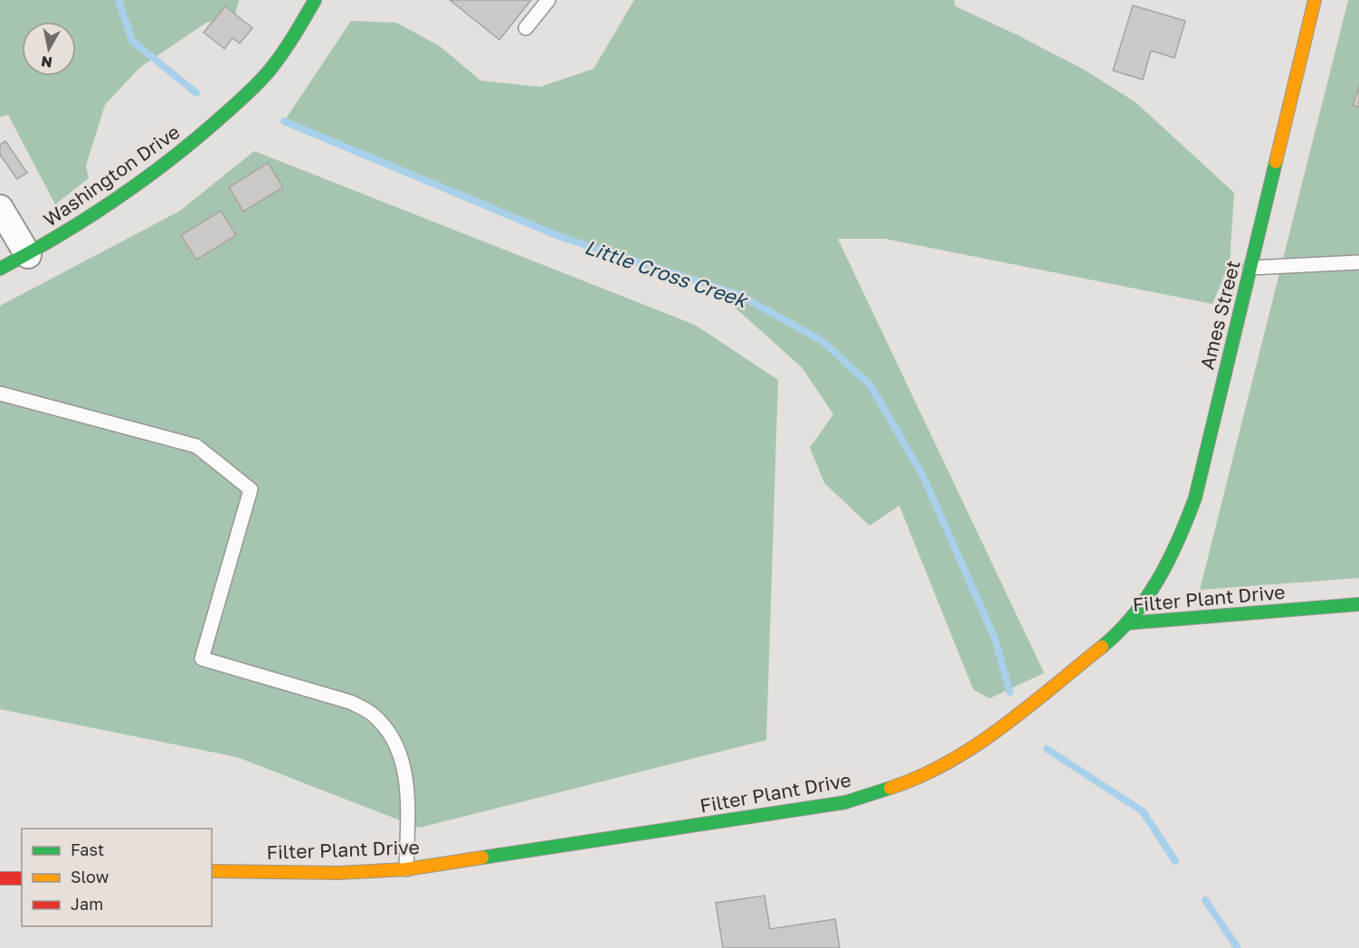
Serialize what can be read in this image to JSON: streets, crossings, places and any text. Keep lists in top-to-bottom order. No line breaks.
{"streets":{"street":["Washington Drive","Ames Street","Filter Plant Drive"]},"crossings":[["Ames Street","Filter Plant Drive"]],"water":["Little Cross Creek"],"legend":["Fast","Slow","Jam"],"north":"bottom"}
